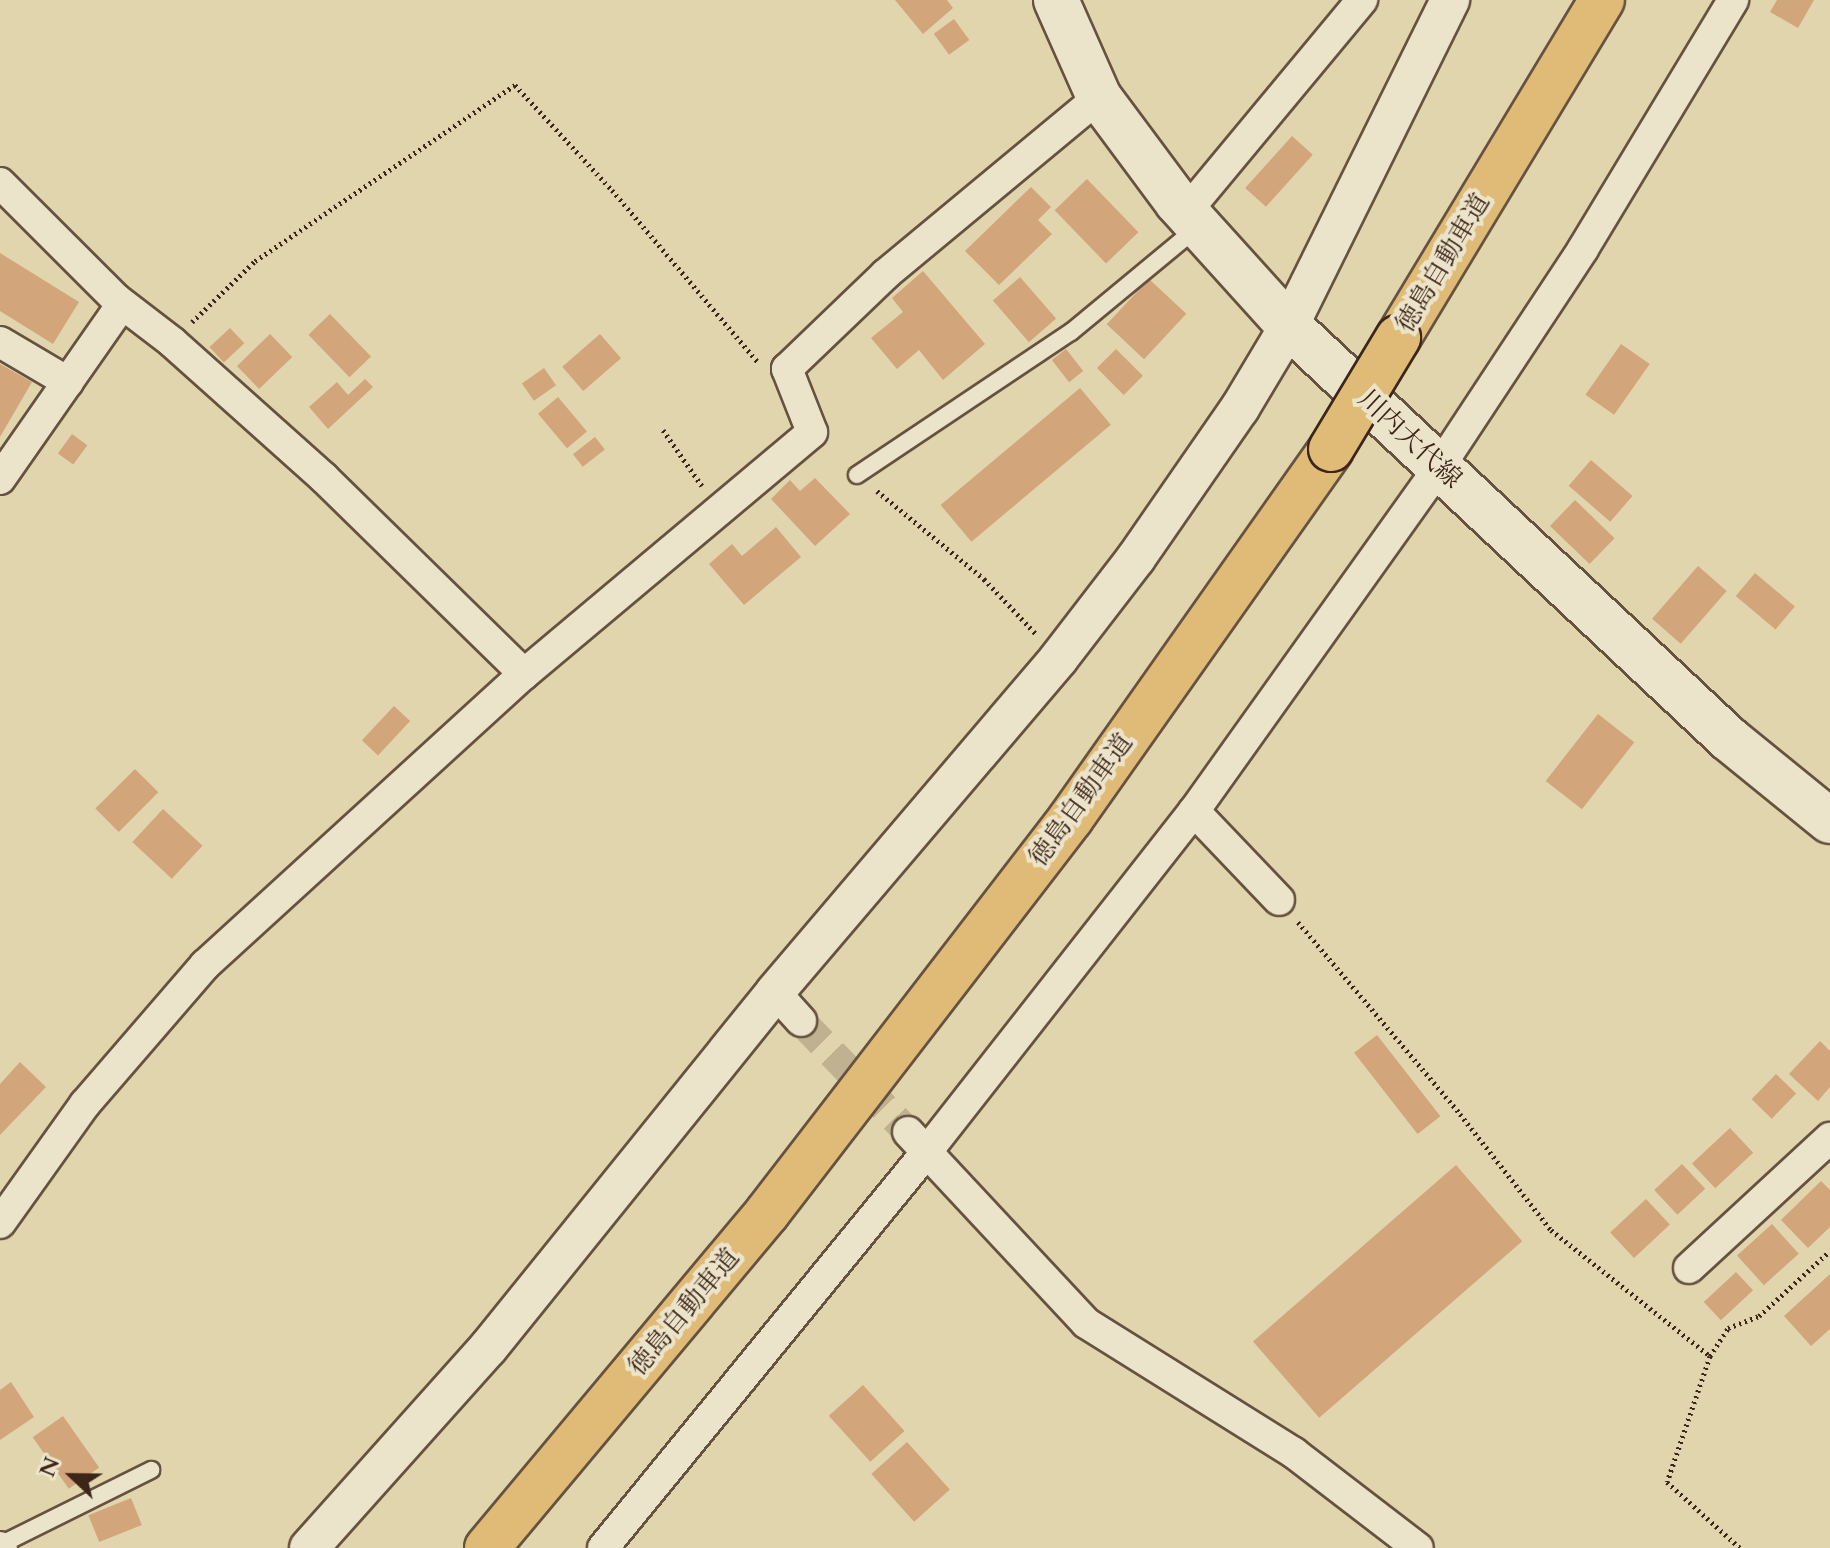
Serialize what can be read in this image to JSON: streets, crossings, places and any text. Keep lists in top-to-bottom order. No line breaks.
{"streets":{"highway":["徳島自動車道"],"main road":["川内大代線"]},"north":"left"}
